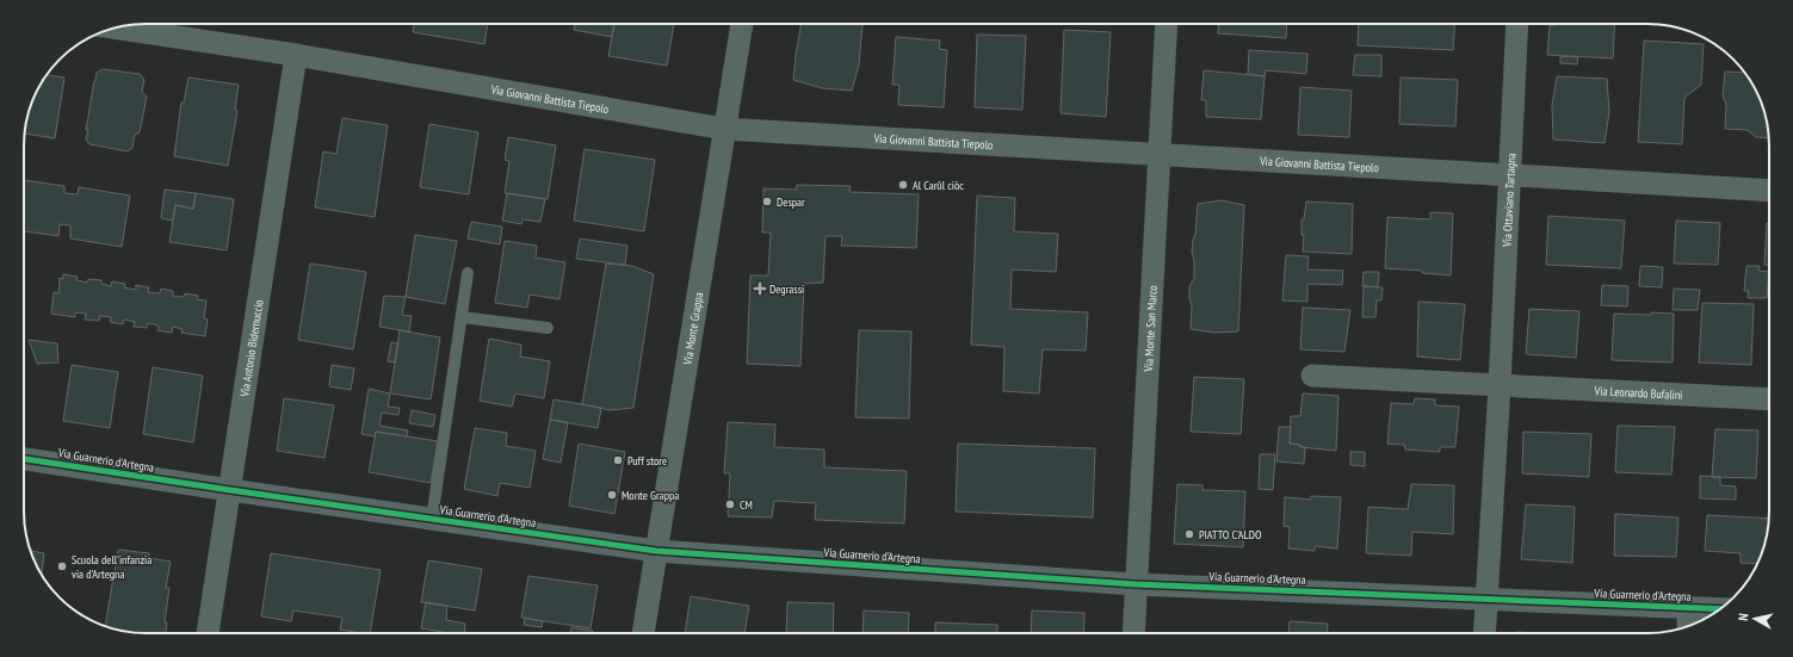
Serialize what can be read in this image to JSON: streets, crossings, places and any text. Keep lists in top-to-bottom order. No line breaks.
{"streets":{"street":["Via Giovanni Battista Tiepolo","Via Ottaviano Tartagna","Via Monte Grappa","Via Monte San Marco","Via Antonio Bidernuccio","Via Leonardo Bufalini","Via Guarnerio d'Artegna"]},"crossings":[["Via Giovanni Battista Tiepolo","Via Ottaviano Tartagna"],["Via Giovanni Battista Tiepolo","Via Monte Grappa"],["Via Giovanni Battista Tiepolo","Via Monte San Marco"],["Via Giovanni Battista Tiepolo","Via Antonio Bidernuccio"],["Via Ottaviano Tartagna","Via Leonardo Bufalini"],["Via Ottaviano Tartagna","Via Guarnerio d'Artegna"],["Via Monte Grappa","Via Guarnerio d'Artegna"],["Via Monte San Marco","Via Guarnerio d'Artegna"],["Via Antonio Bidernuccio","Via Guarnerio d'Artegna"]],"places":{"other":["Al Carûl ciòc","Despar","Puff store","Monte Grappa","CM","PIATTO C'ALDO","Scuola dell'infanzia via d'Artegna"],"health":["Degrassi"]},"north":"left"}
